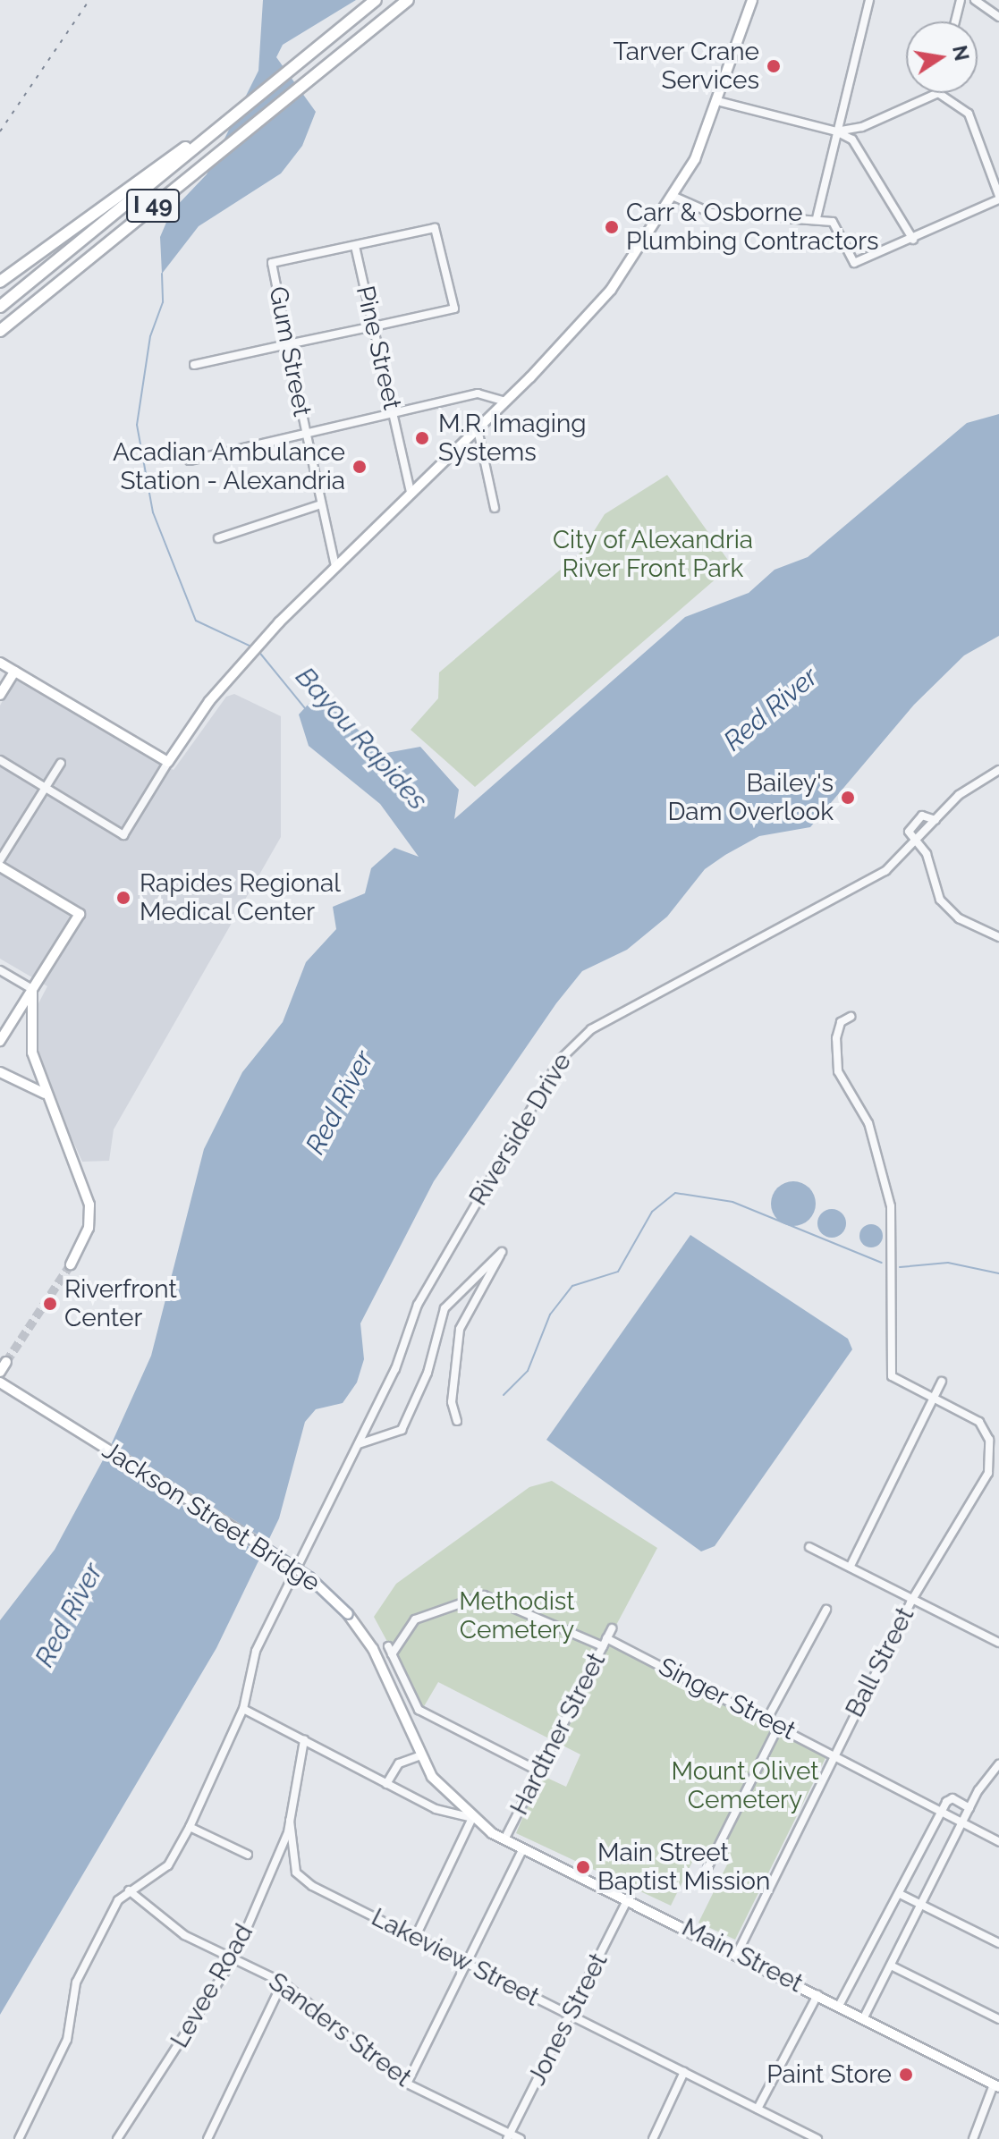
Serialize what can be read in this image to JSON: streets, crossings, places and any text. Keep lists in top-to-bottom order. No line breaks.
{"streets":{"highway":["I 49"],"main road":["Jackson Street Bridge","Main Street"],"street":["Pine Street","Gum Street","Riverside Drive","Ball Street","Singer Street","Hardtner Street","Lakeview Street","Levee Road","Jones Street","Sanders Street"]},"crossings":[["Pine Street","Gum Street"],["Jackson Street Bridge","Main Street"],["Ball Street","Singer Street"],["Ball Street","Main Street"],["Singer Street","Hardtner Street"],["Hardtner Street","Main Street"],["Main Street","Jones Street"],["Lakeview Street","Levee Road"],["Lakeview Street","Jones Street"],["Levee Road","Sanders Street"],["Jones Street","Sanders Street"]],"water":["Red River","Bayou Rapides"],"parks":["City of Alexandria River Front Park","Methodist Cemetery","Mount Olivet Cemetery"],"places":["Tarver Crane Services","Carr & Osborne Plumbing Contractors","M.R. Imaging Systems","Acadian Ambulance Station - Alexandria","Bailey's Dam Overlook","Rapides Regional Medical Center","Riverfront Center","Main Street Baptist Mission","Paint Store"],"north":"right"}
